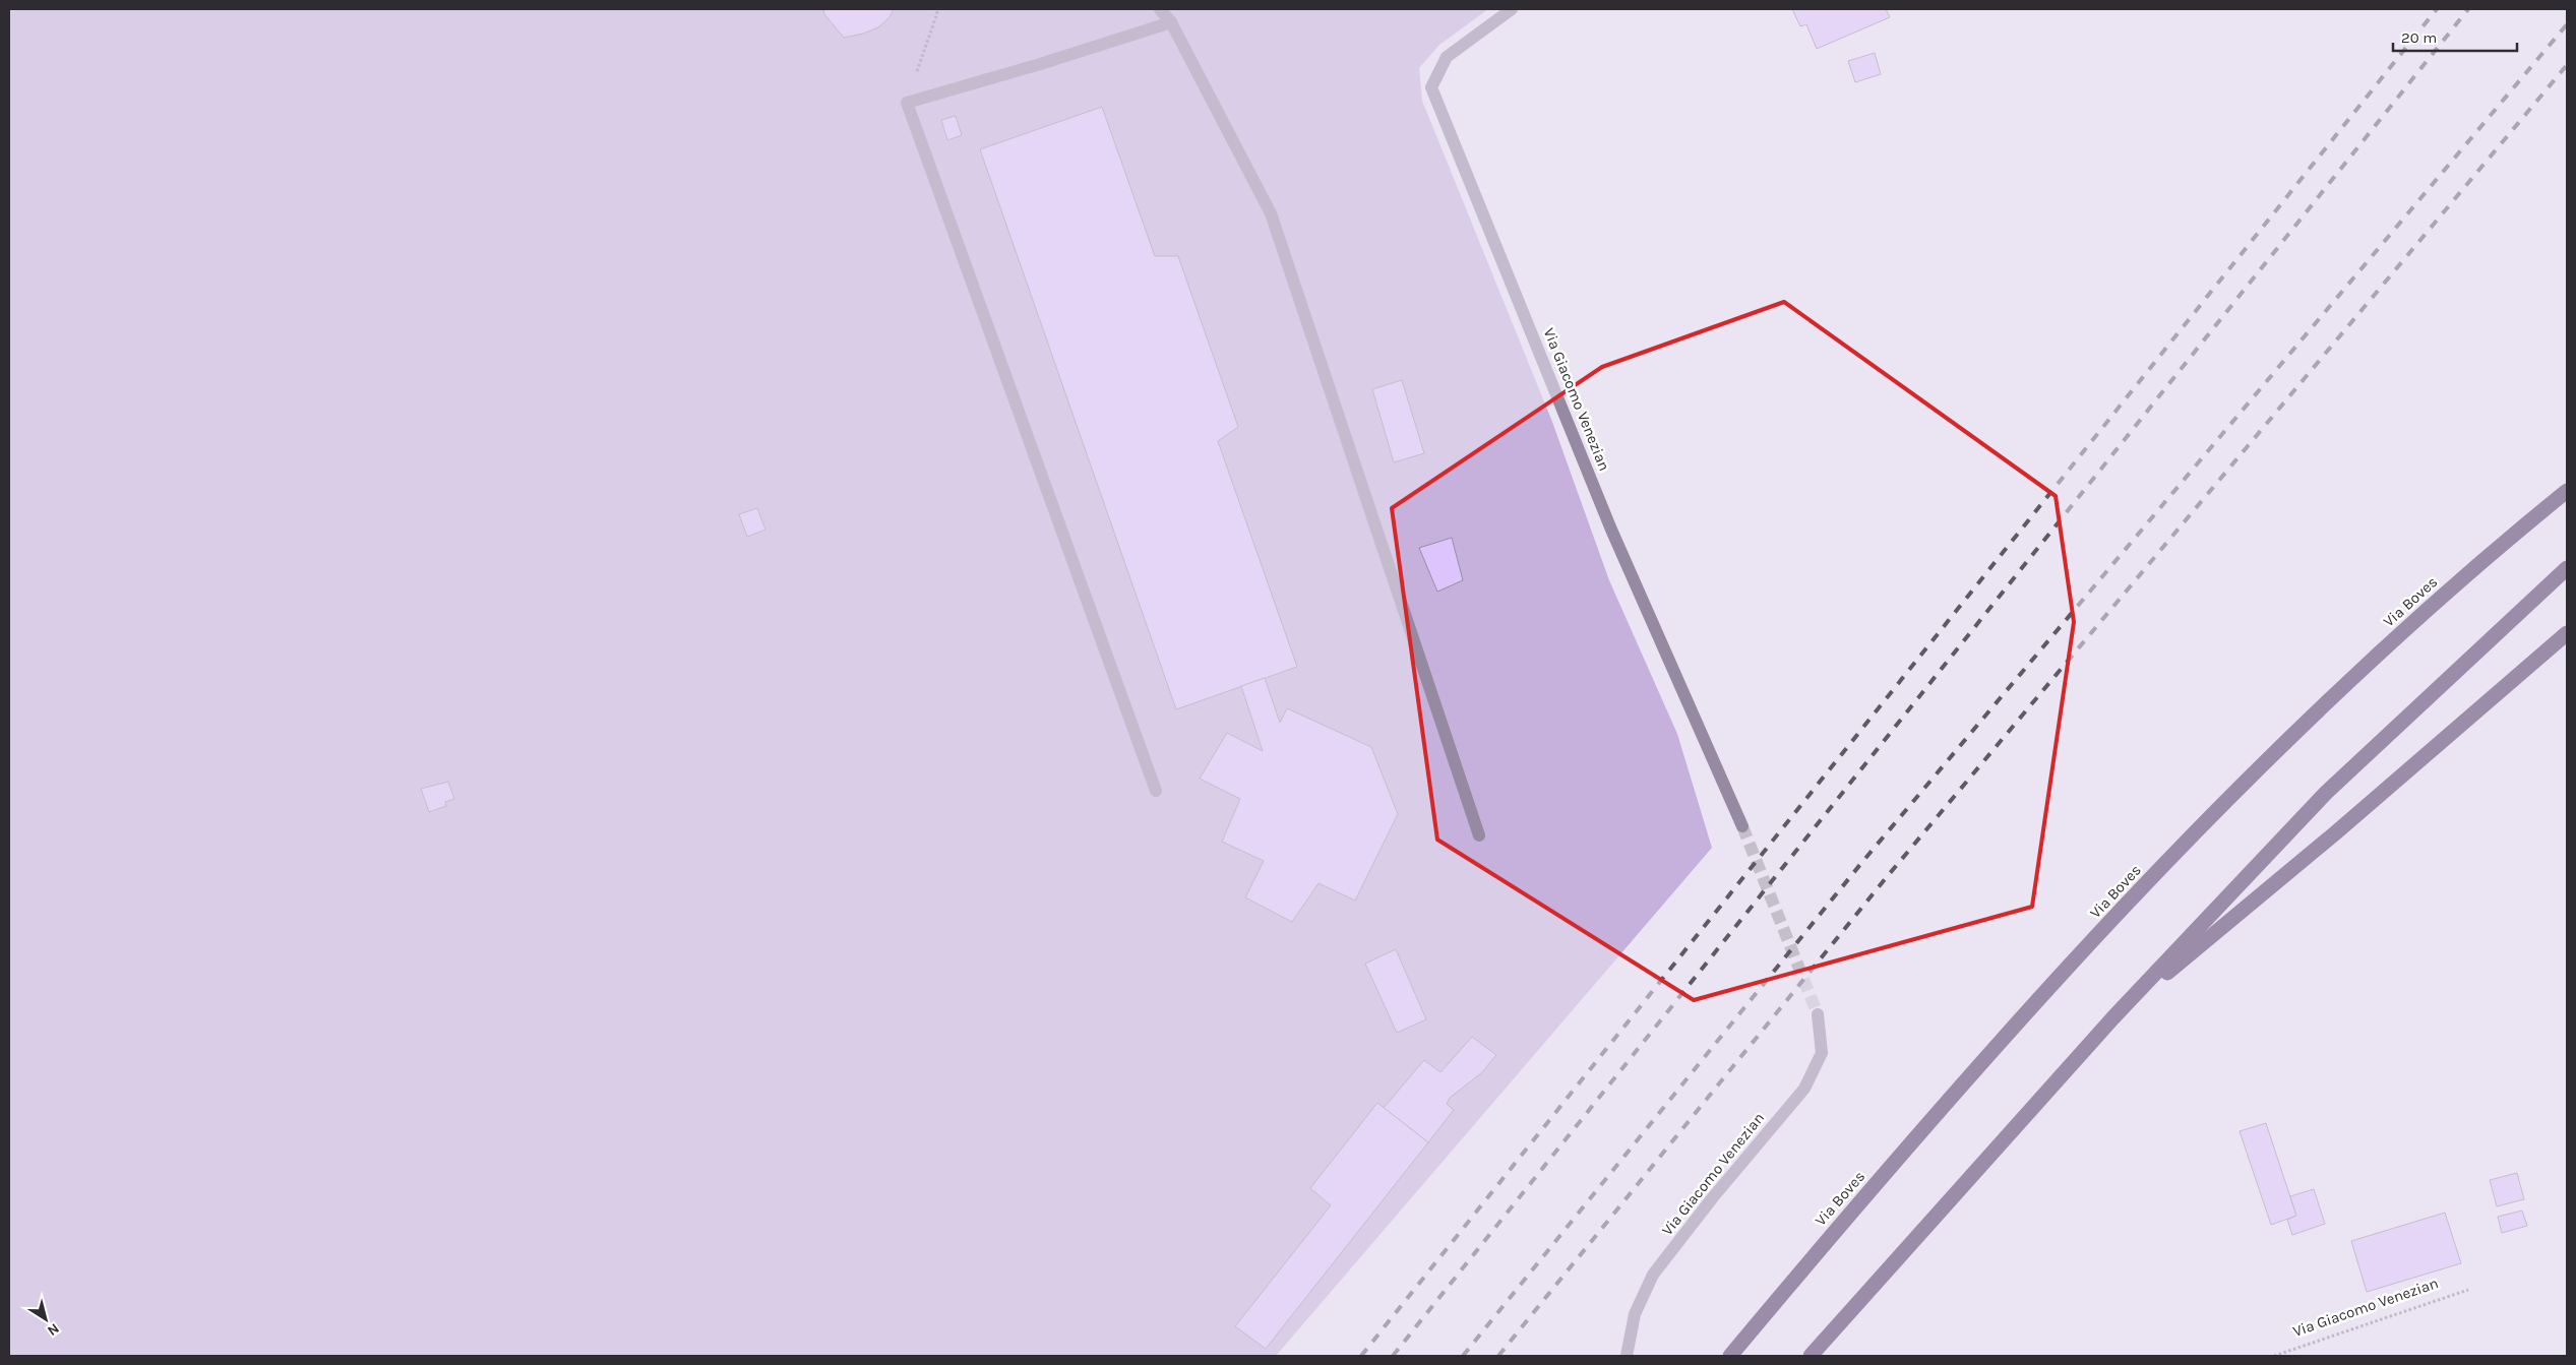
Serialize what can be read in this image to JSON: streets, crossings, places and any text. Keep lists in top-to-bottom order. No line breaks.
{"streets":{"highway":["Via Boves"],"street":["Via Giacomo Venezian"]},"scale_bar":"20 m","north":"bottom right"}
